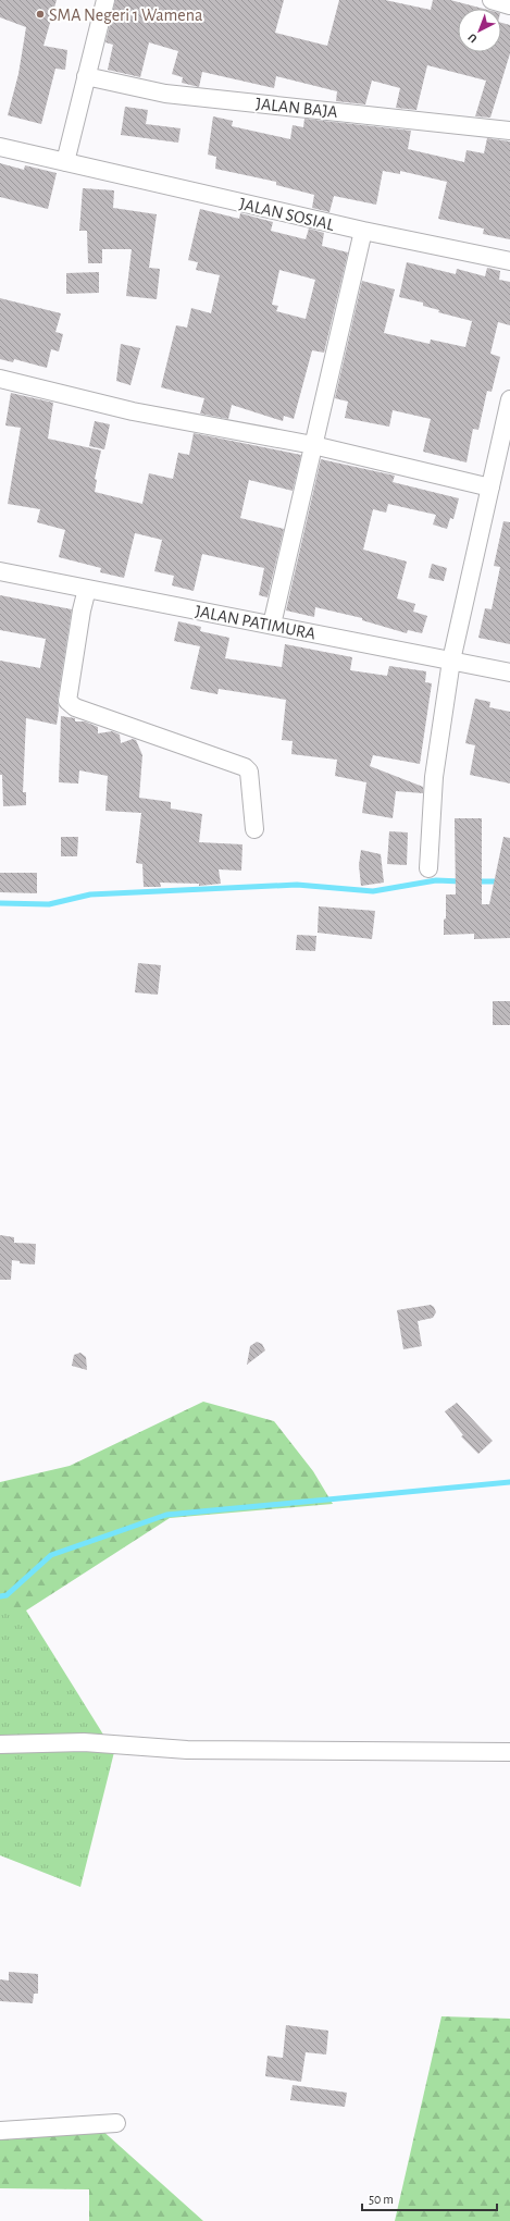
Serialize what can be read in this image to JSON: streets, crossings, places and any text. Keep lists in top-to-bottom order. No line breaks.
{"streets":{"street":["JALAN BAJA","JALAN SOSIAL","JALAN PATIMURA"]},"places":["SMA Negeri 1 Wamena"],"scale_bar":"50 m","north":"bottom left"}
